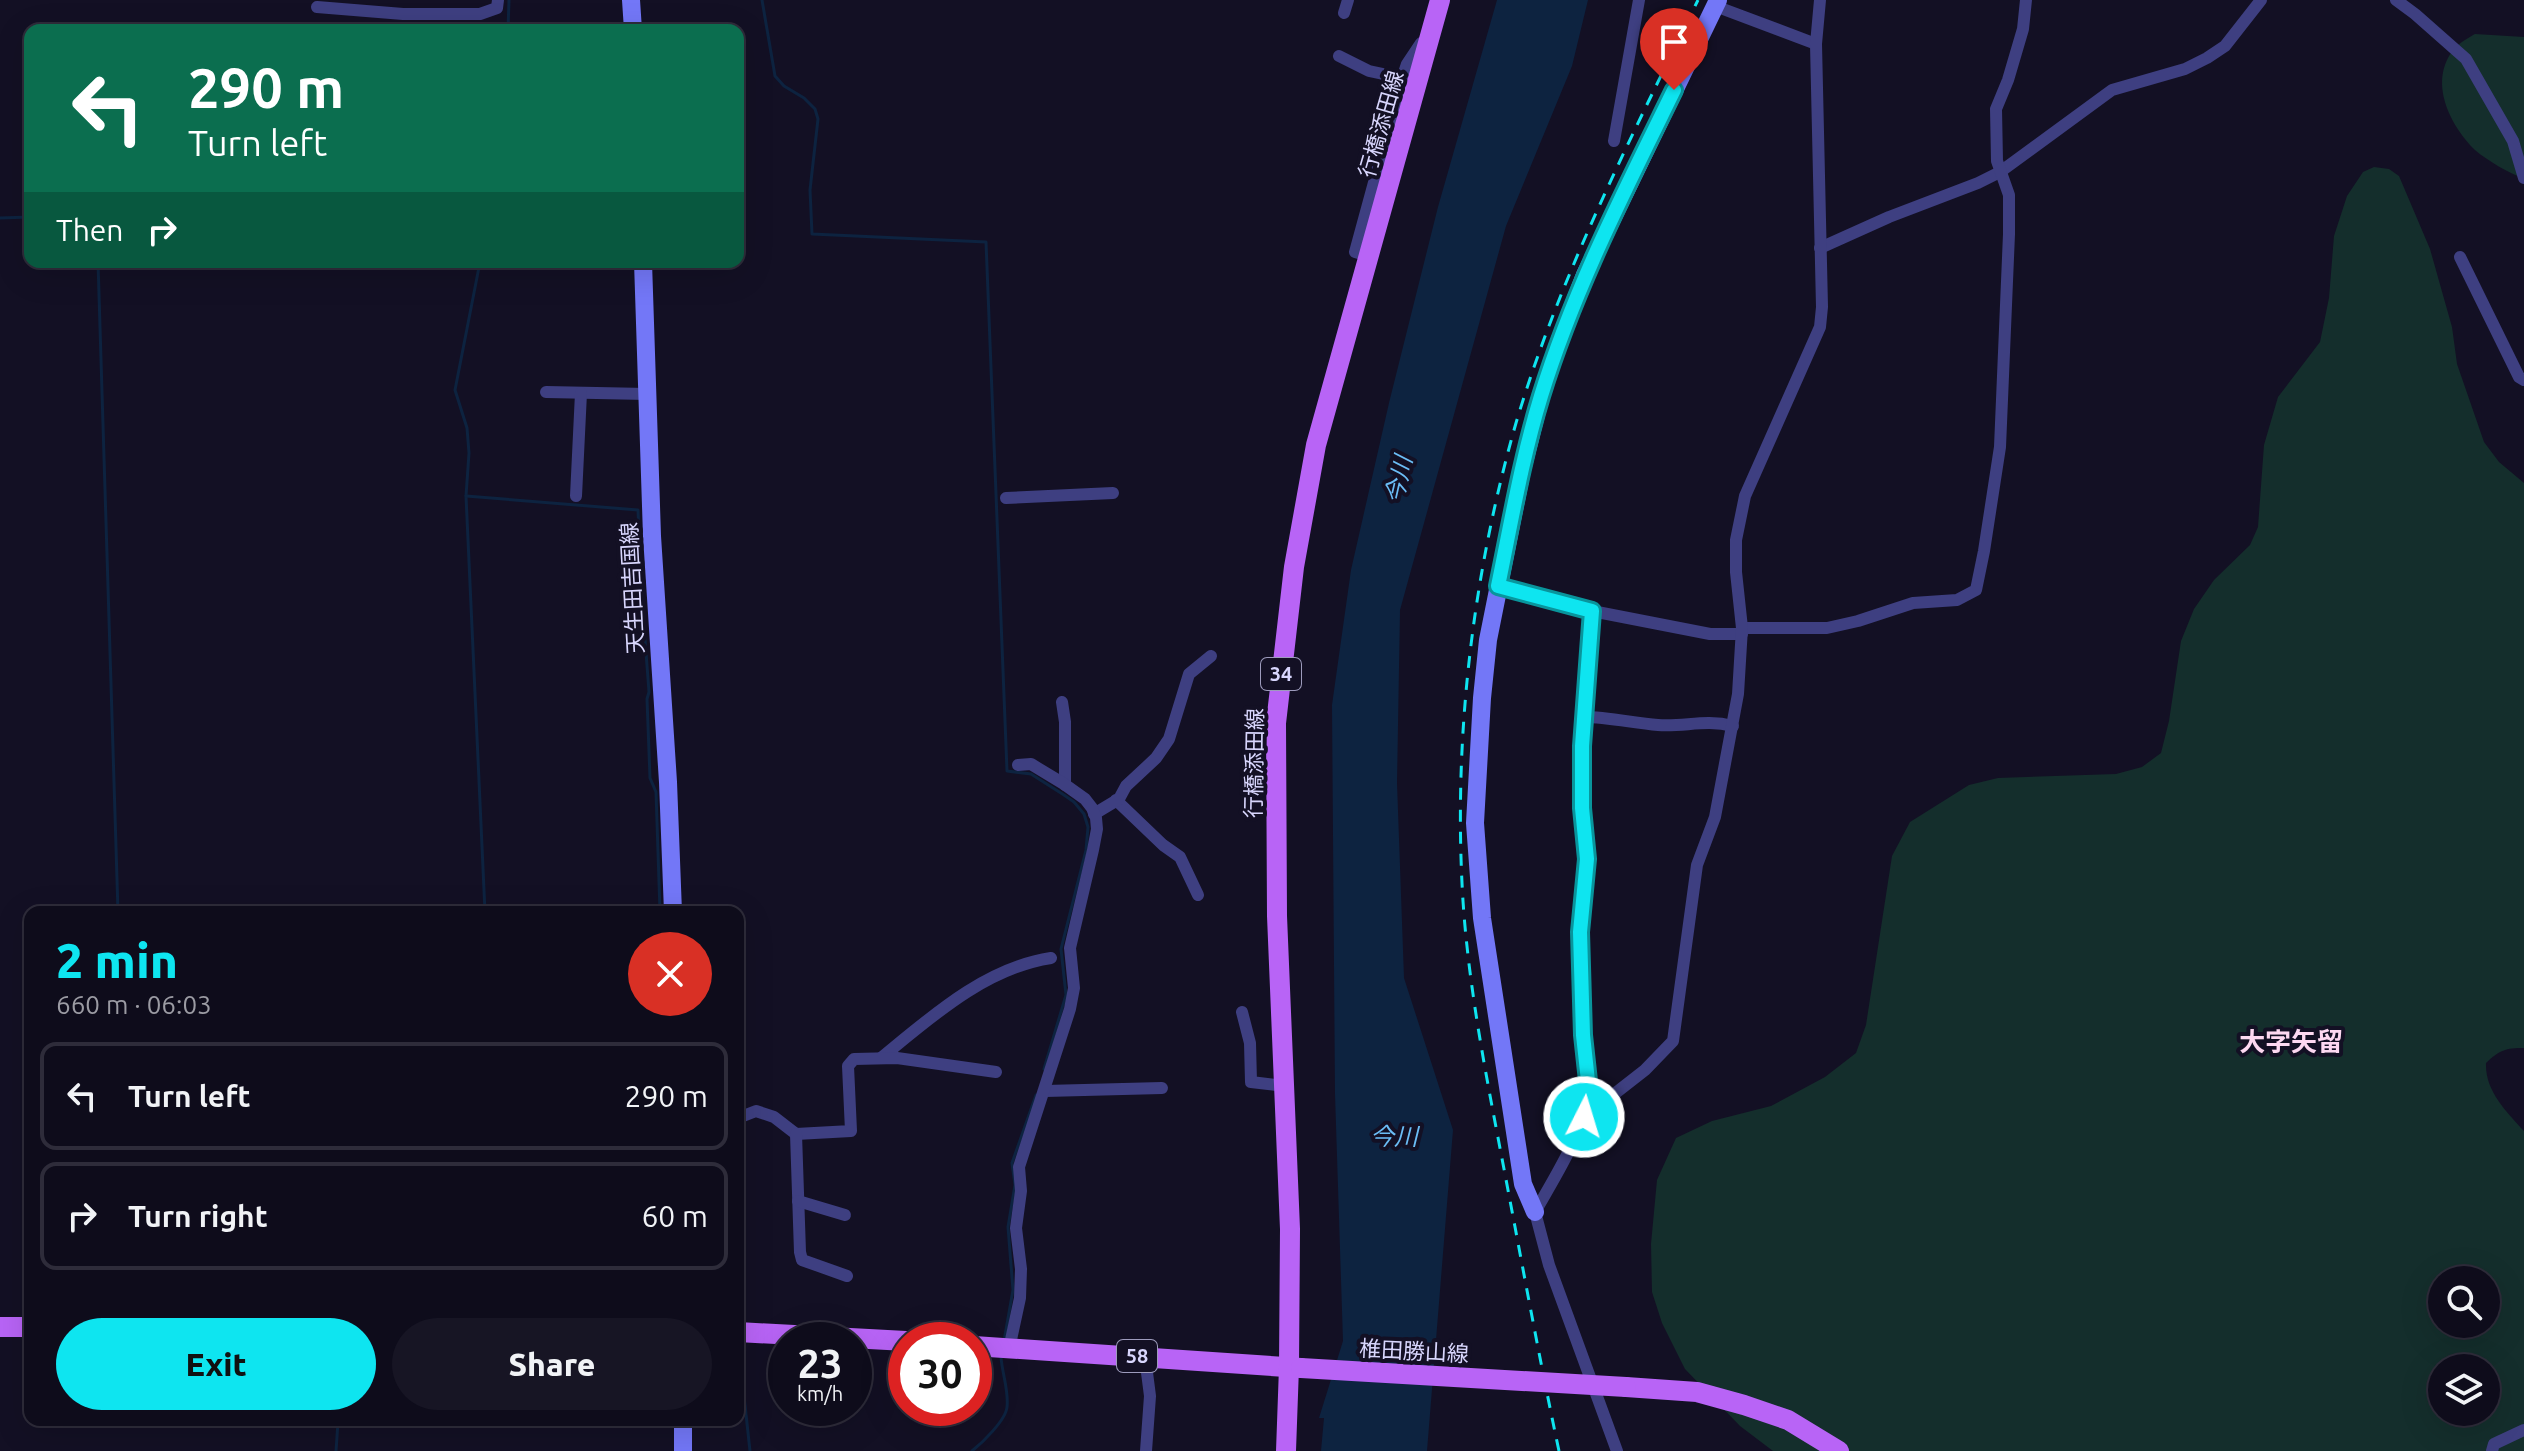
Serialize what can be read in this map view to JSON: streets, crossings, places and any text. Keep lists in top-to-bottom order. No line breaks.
{"streets":{"main road":["行橋添田線","34","椎田勝山線","58"],"street":["天生田吉国線"]},"crossings":[["行橋添田線","椎田勝山線"]],"districts":["大字矢留"],"water":["今川"],"page":{"turn":["290 m","Turn left"],"then":"Then","heading":["2 min","660 m · 06:03"],"list":[{"name":"Turn left","value":"290 m"},{"name":"Turn right","value":"60 m"}],"buttons":["Exit","Share"],"speed":"23 km/h","limit":"30"}}
